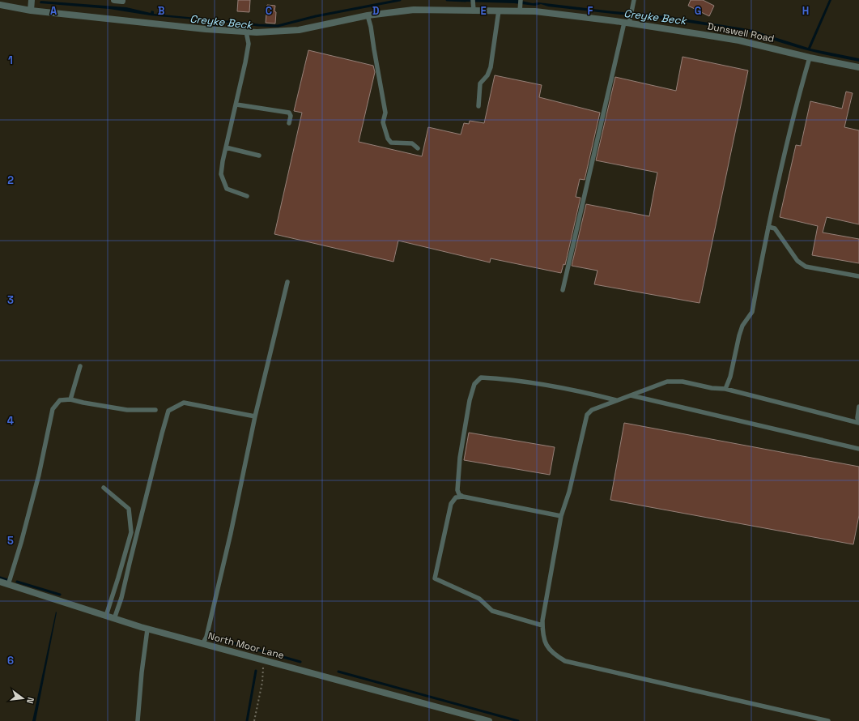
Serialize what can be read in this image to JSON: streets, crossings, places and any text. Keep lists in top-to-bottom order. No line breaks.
{"streets":{"street":["Dunswell Road","North Moor Lane"]},"water":["Creyke Beck"],"north":"right","grid":{"columns":["A","B","C","D","E","F","G","H"],"rows":["1","2","3","4","5","6"]}}
